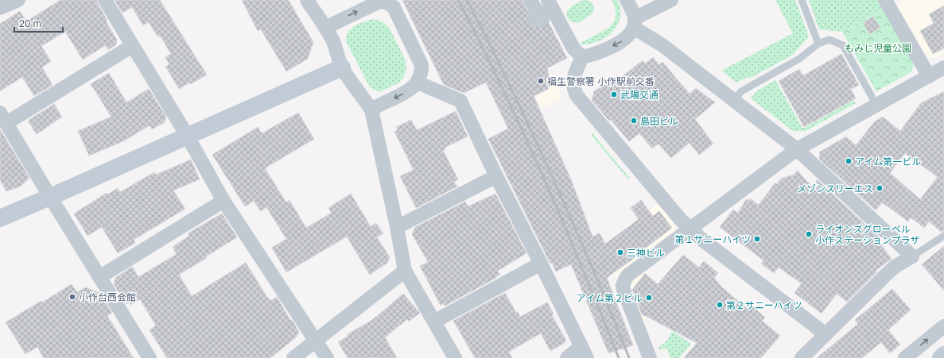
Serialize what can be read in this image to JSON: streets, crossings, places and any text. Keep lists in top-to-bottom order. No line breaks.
{"parks":["もみじ児童公園"],"places":["福生警察署 小作駅前交番","武陽交通","島田ビル","アイム第一ビル","メゾンスリーエス","ライオンズグローベル 小作ステーションプラザ","第１サニーハイツ","三神ビル","小作台西会館","アイム第２ビル","第２サニーハイツ"],"scale_bar":"20 m"}
